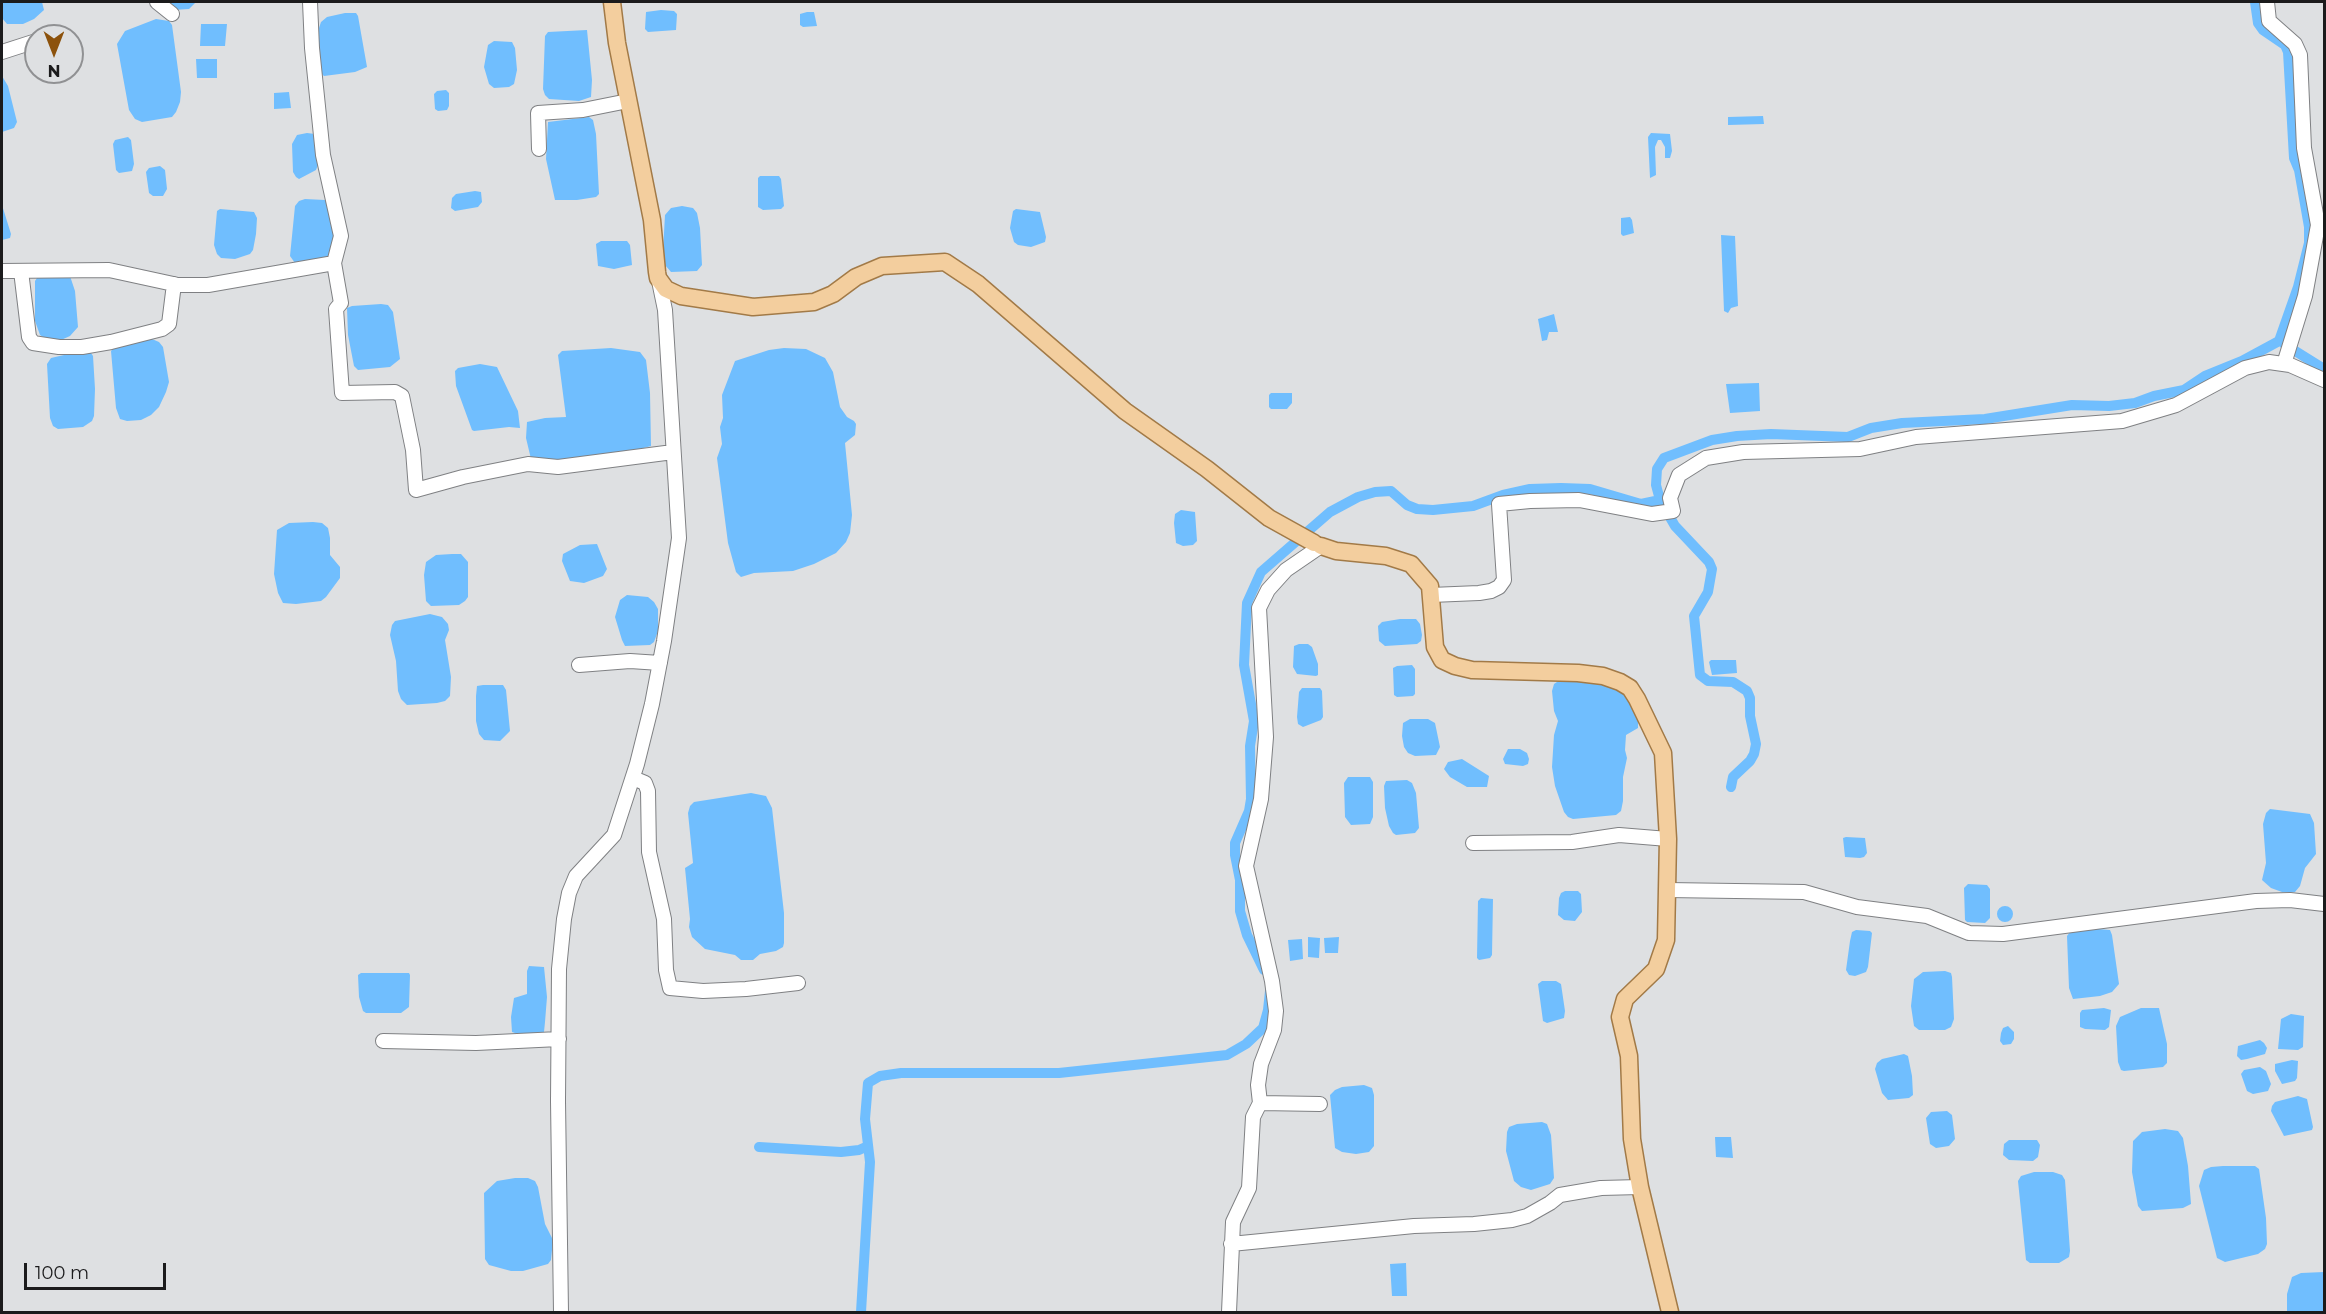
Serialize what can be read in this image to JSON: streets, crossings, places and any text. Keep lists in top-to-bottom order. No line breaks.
{"scale_bar":"100 m","north":"bottom"}
